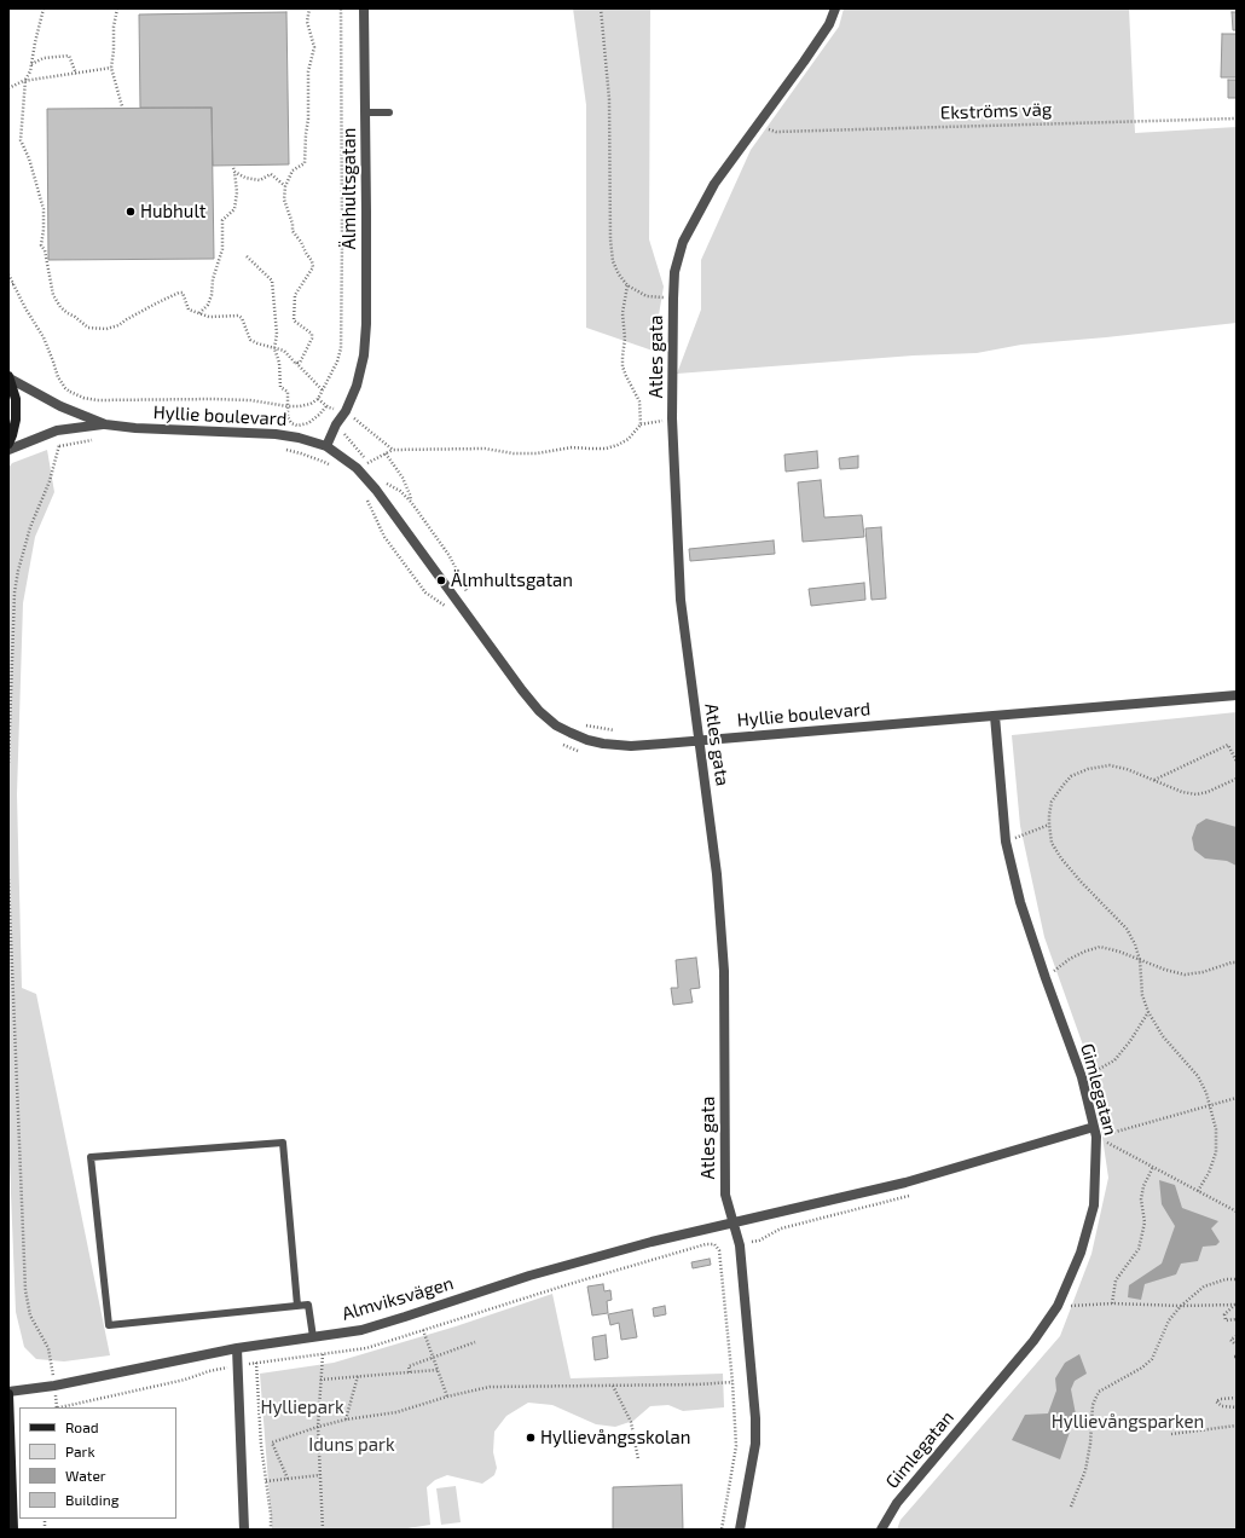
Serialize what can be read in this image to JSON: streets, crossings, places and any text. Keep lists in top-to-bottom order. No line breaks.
{"streets":{"street":["Älmhultsgatan","Atles gata","Hyllie boulevard","Gimlegatan","Almviksvägen"],"path":["Ekströms väg"]},"crossings":[["Ekströms väg","Atles gata"],["Älmhultsgatan","Hyllie boulevard"],["Atles gata","Hyllie boulevard"],["Atles gata","Almviksvägen"],["Hyllie boulevard","Gimlegatan"],["Gimlegatan","Almviksvägen"]],"parks":["Hylliepark","Hyllievångsparken","Iduns park"],"places":["Hubhult","Älmhultsgatan","Hyllievångsskolan"],"legend":["Road","Park","Water","Building"]}
